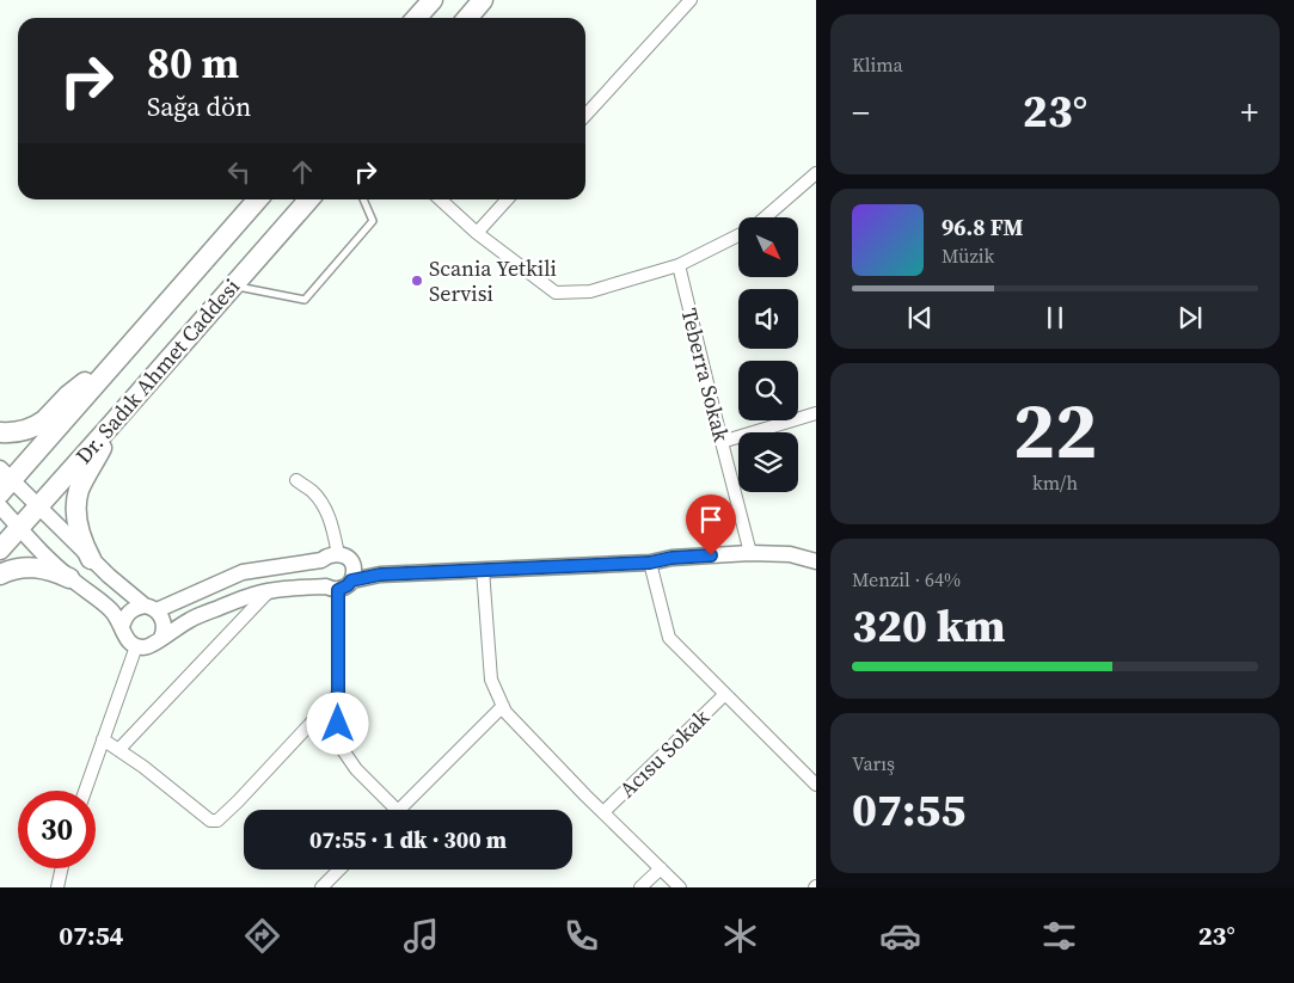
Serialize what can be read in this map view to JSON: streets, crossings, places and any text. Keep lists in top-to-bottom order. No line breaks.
{"streets":{"main road":["Dr. Sadık Ahmet Caddesi"],"street":["Teberra Sokak","Acısu Sokak"]},"places":["Scania Yetkili Servisi"],"north":"bottom right","page":{"tile":["Klima",["22","km/h"],["Menzil · 64%","320 km"],["Varış","07:55"]],"turn":["80 m","Sağa dön"],"heat":["−","23°","+"],"song":["96.8 FM","Müzik"],"limit":"30","trip":"07:55 · 1 dk · 300 m","tabs":["07:54","23°"]}}
